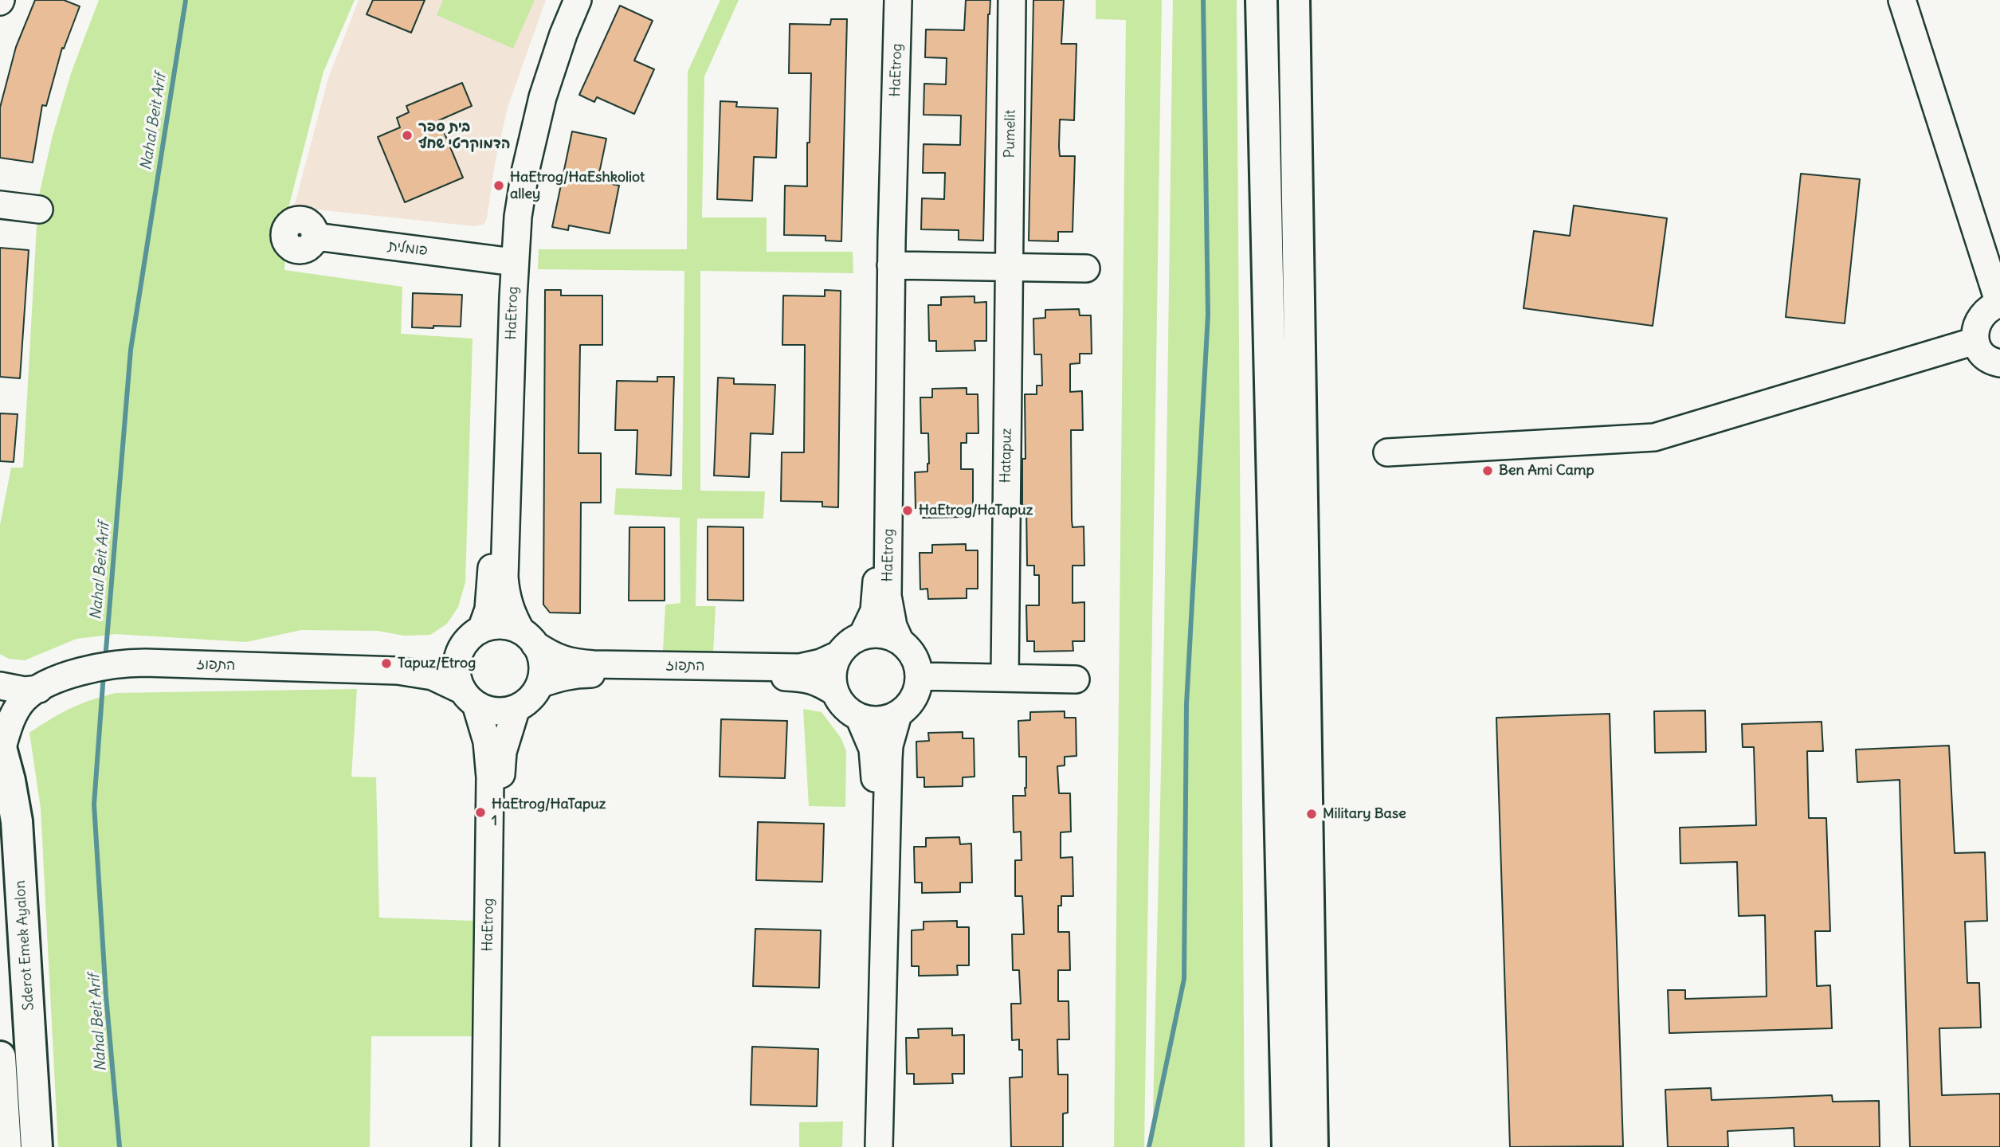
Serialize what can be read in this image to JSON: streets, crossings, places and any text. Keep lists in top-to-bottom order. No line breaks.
{"streets":{"main road":["Sderot Emek Ayalon"],"street":["HaEtrog","Pumelit","פומלית","Hatapuz","התפוז"]},"crossings":[["HaEtrog","פומלית"],["HaEtrog","התפוז"],["Pumelit","Hatapuz"],["התפוז","Sderot Emek Ayalon"]],"water":["Nahal Beit Arif"],"places":["בית ספר הדמוקרטי שחף","HaEtrog/HaEshkoliot alley","Ben Ami Camp","HaEtrog/HaTapuz","Tapuz/Etrog","HaEtrog/HaTapuz 1","Military Base"]}
